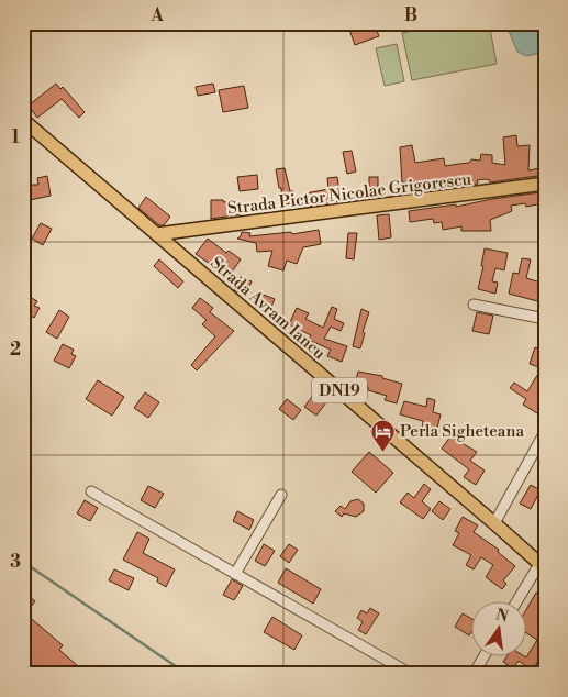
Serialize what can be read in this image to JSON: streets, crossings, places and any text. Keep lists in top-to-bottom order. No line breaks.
{"streets":{"main road":["Strada Pictor Nicolae Grigorescu","Strada Avram Iancu","DN19"]},"crossings":[["Strada Pictor Nicolae Grigorescu","Strada Avram Iancu"]],"places":{"hotel":["Perla Sigheteana"]},"north":"top","grid":{"columns":["A","B"],"rows":["1","2","3"]}}
